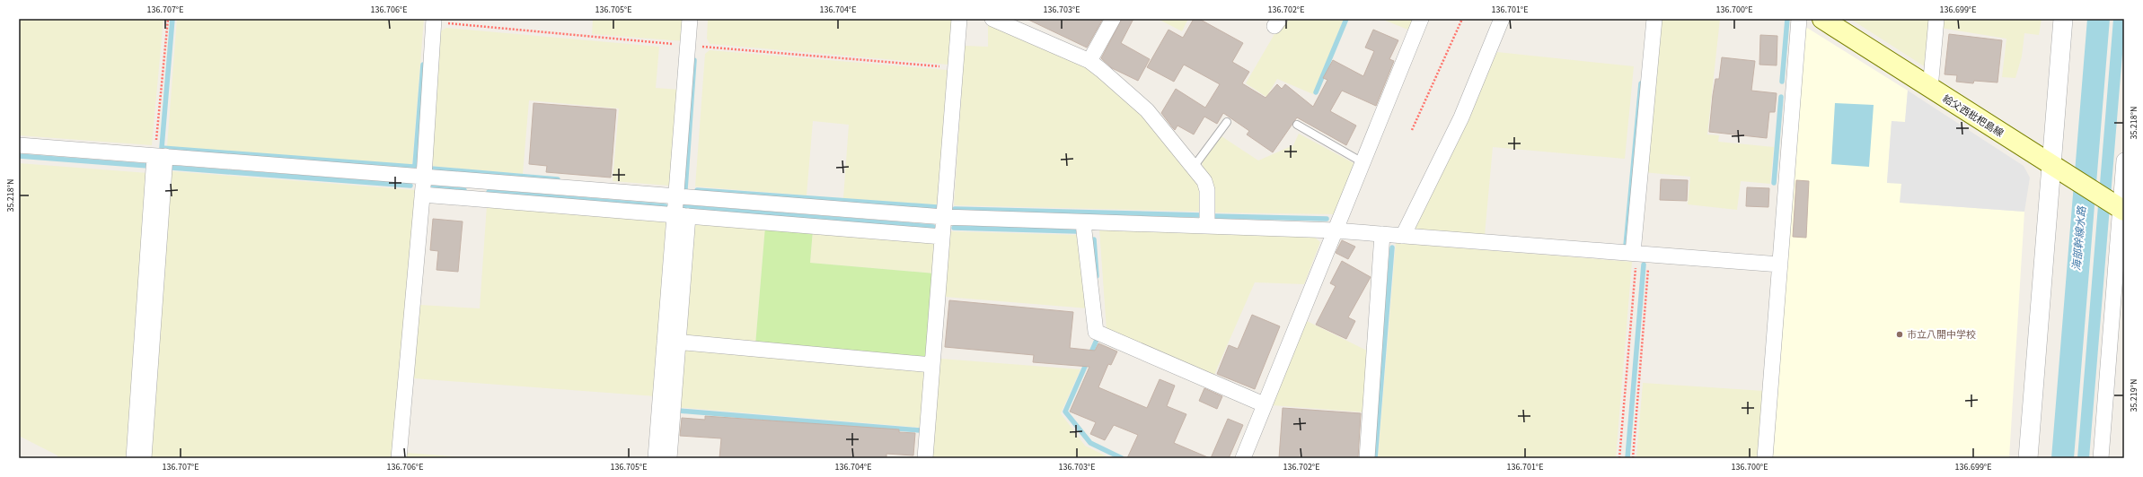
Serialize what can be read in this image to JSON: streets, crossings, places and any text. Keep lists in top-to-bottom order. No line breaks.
{"streets":{"main road":["給父西枇杷島線"]},"water":["海部幹線水路"],"places":["市立八開中学校"],"coordinates":["136.707°E","136.706°E","136.705°E","136.704°E","136.703°E","136.702°E","136.701°E","136.700°E","136.699°E","35.218°N","35.219°N"]}
